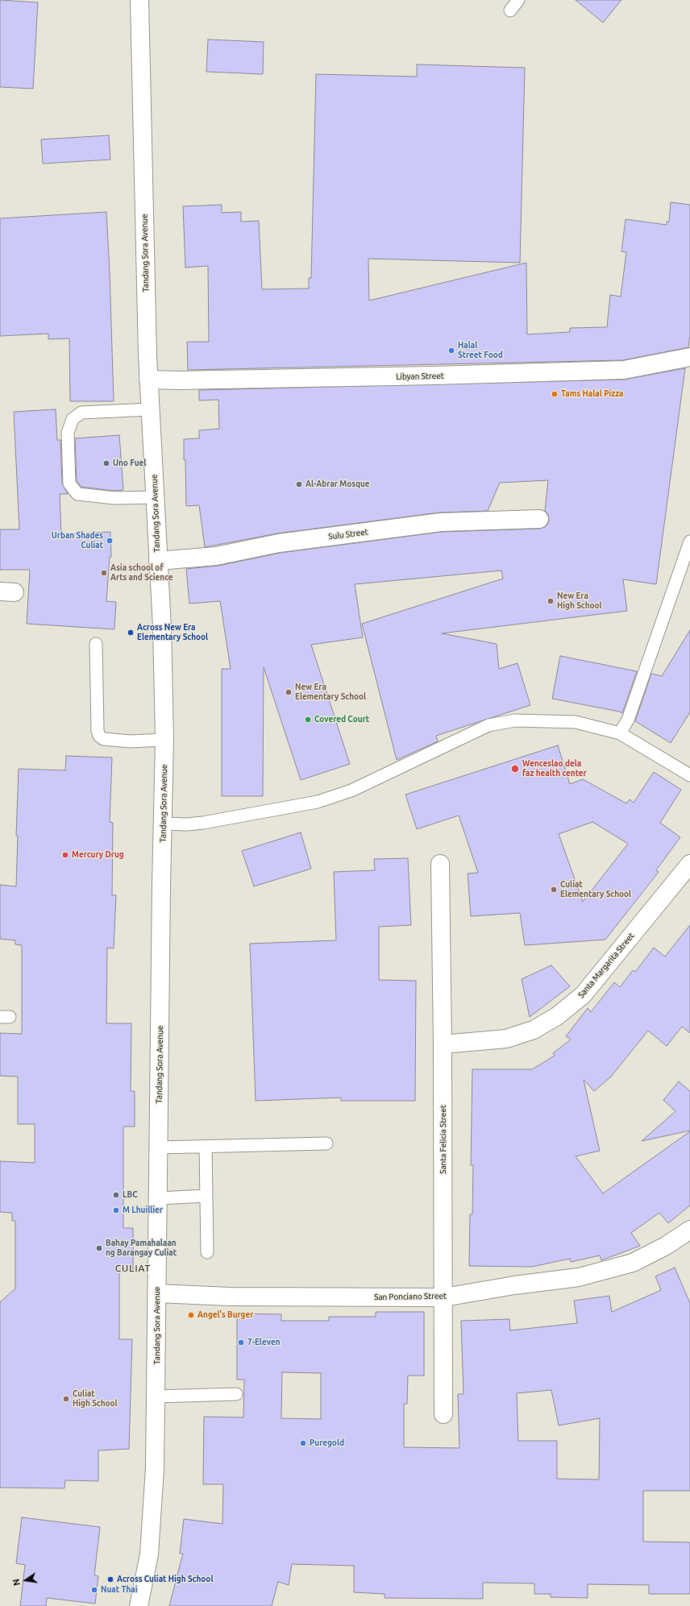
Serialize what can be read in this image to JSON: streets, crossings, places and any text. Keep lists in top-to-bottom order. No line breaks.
{"streets":{"street":["Tandang Sora Avenue","Libyan Street","Sulu Street","Santa Margarita Street","Santa Felicia Street","San Ponciano Street"]},"crossings":[["Tandang Sora Avenue","Libyan Street"],["Tandang Sora Avenue","Sulu Street"],["Tandang Sora Avenue","San Ponciano Street"],["Santa Margarita Street","Santa Felicia Street"],["Santa Felicia Street","San Ponciano Street"]],"districts":["CULIAT"],"places":["Halal Street Food","Tams Halal Pizza","Uno Fuel","Al-Abrar Mosque","Urban Shades Culiat","Asia school of Arts and Science","New Era High School","Across New Era Elementary School","New Era Elementary School","Covered Court","Wenceslao dela faz health center","Mercury Drug","Culiat Elementary School","LBC","M Lhuillier","Bahay Pamahalaan ng Barangay Culiat","Angel's Burger","7-Eleven","Culiat High School","Puregold","Across Culiat High School","Nuat Thai"],"north":"left"}
